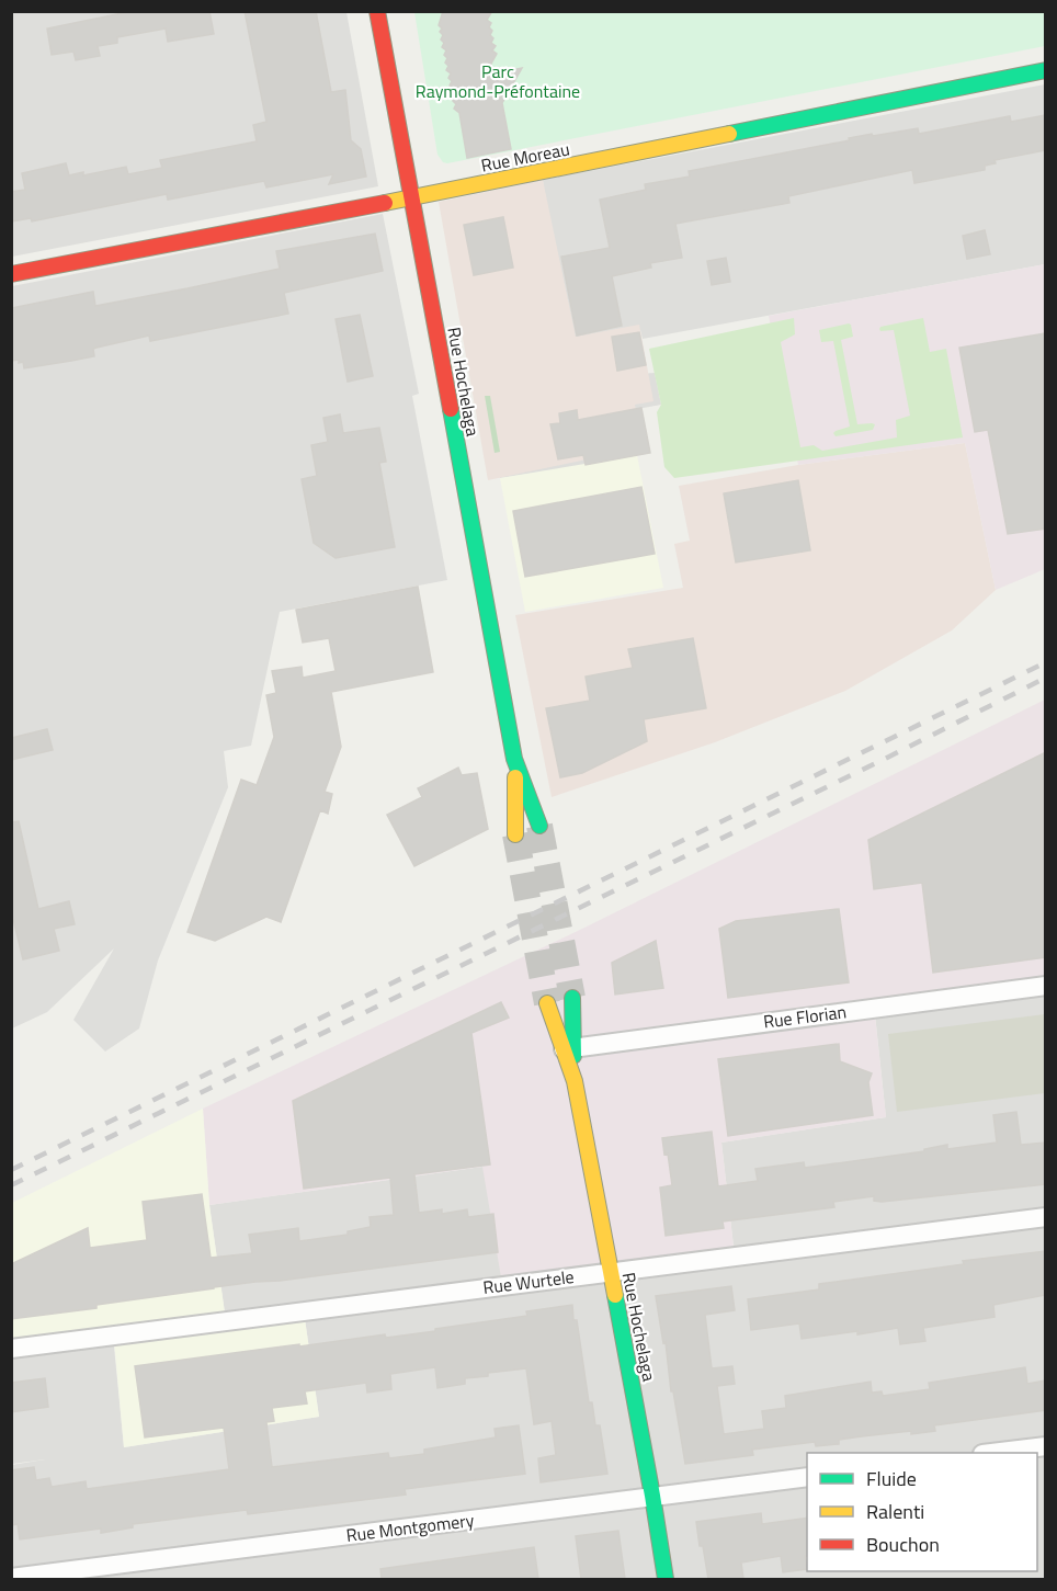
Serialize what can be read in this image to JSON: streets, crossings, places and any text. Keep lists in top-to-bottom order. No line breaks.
{"streets":{"street":["Rue Moreau","Rue Hochelaga","Rue Florian","Rue Wurtele","Rue Montgomery"]},"crossings":[["Rue Moreau","Rue Hochelaga"],["Rue Hochelaga","Rue Florian"],["Rue Hochelaga","Rue Wurtele"],["Rue Hochelaga","Rue Montgomery"]],"parks":["Parc Raymond-Préfontaine"],"legend":["Fluide","Ralenti","Bouchon"]}
